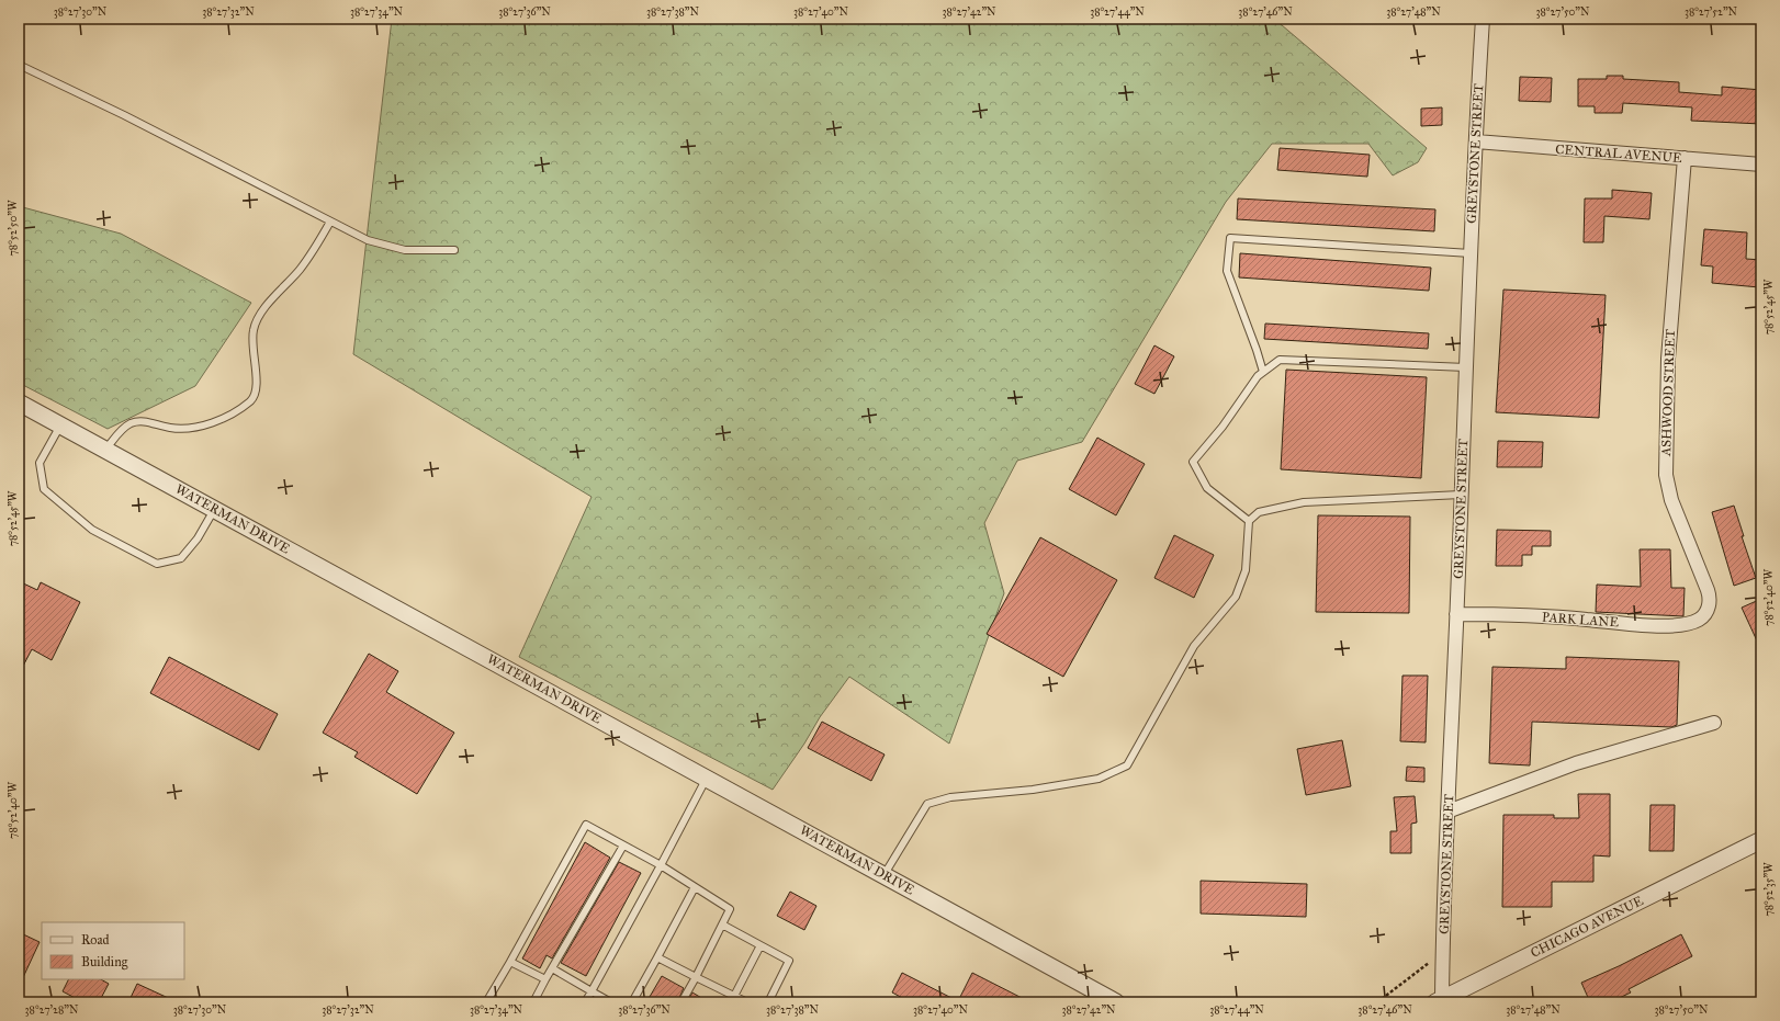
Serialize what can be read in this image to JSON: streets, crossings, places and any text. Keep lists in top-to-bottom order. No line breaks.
{"streets":{"street":["GREYSTONE STREET","CENTRAL AVENUE","ASHWOOD STREET","WATERMAN DRIVE","PARK LANE","CHICAGO AVENUE"]},"crossings":[["GREYSTONE STREET","CENTRAL AVENUE"],["GREYSTONE STREET","PARK LANE"],["GREYSTONE STREET","CHICAGO AVENUE"],["CENTRAL AVENUE","ASHWOOD STREET"],["ASHWOOD STREET","PARK LANE"]],"legend":["Road","Building"],"coordinates":["38°27'30\"N","38°27'32\"N","38°27'34\"N","38°27'36\"N","38°27'38\"N","38°27'40\"N","38°27'42\"N","38°27'44\"N","38°27'46\"N","38°27'48\"N","38°27'50\"N","38°27'52\"N","78°52'50\"W","78°52'45\"W","78°52'40\"W","78°52'35\"W","38°27'28\"N"]}
